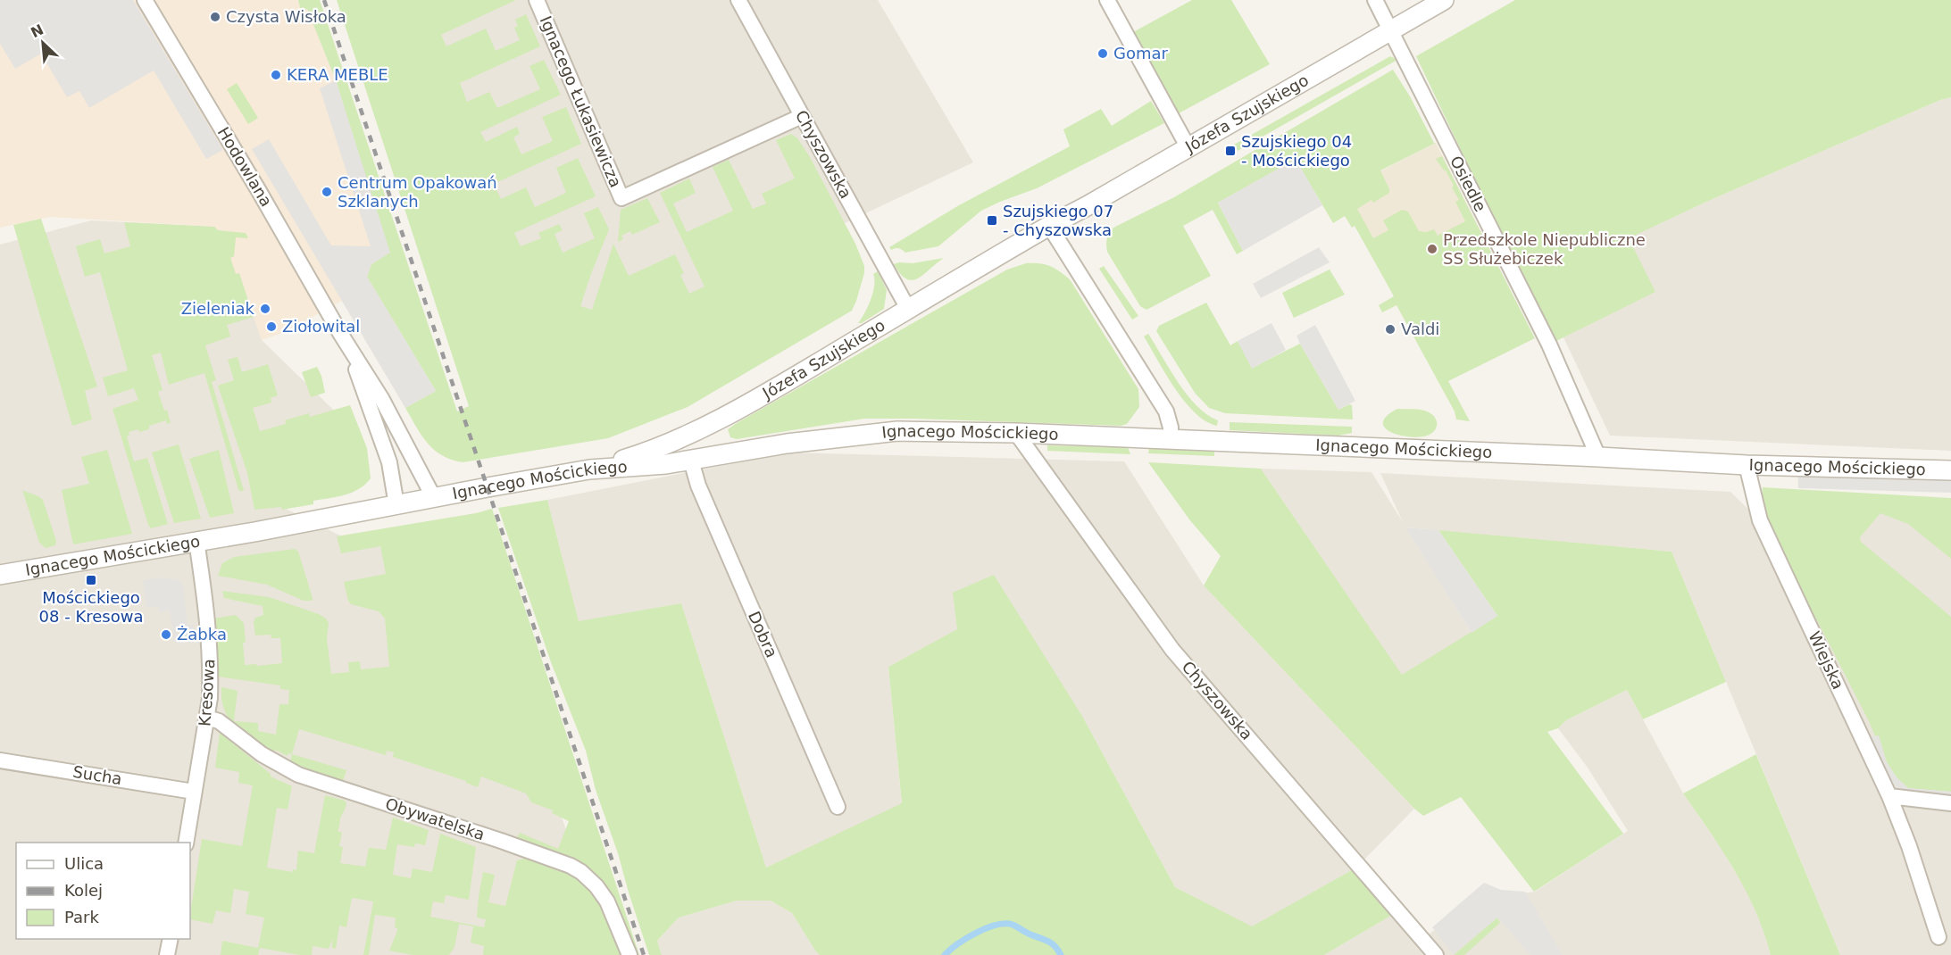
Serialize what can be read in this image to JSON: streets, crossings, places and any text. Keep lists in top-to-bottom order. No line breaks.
{"streets":{"street":["Ignacego Łukasiewicza","Józefa Szujskiego","Chyszowska","Hodowlana","Osiedle","Ignacego Mościckiego","Dobra","Wiejska","Kresowa","Sucha","Obywatelska"]},"crossings":[["Ignacego Łukasiewicza","Chyszowska"],["Józefa Szujskiego","Chyszowska"],["Józefa Szujskiego","Osiedle"],["Józefa Szujskiego","Ignacego Mościckiego"],["Chyszowska","Ignacego Mościckiego"],["Hodowlana","Ignacego Mościckiego"],["Osiedle","Ignacego Mościckiego"],["Ignacego Mościckiego","Dobra"],["Ignacego Mościckiego","Wiejska"],["Ignacego Mościckiego","Kresowa"],["Kresowa","Sucha"],["Kresowa","Obywatelska"]],"places":{"other":["Czysta Wisłoka","Gomar","KERA MEBLE","Centrum Opakowań Szklanych","Przedszkole Niepubliczne SS Służebiczek","Zieleniak","Ziołowital","Valdi","Żabka"],"transit":["Szujskiego 04 - Mościckiego","Szujskiego 07 - Chyszowska","Mościckiego 08 - Kresowa"]},"legend":["Ulica","Kolej","Park"],"north":"top left"}
